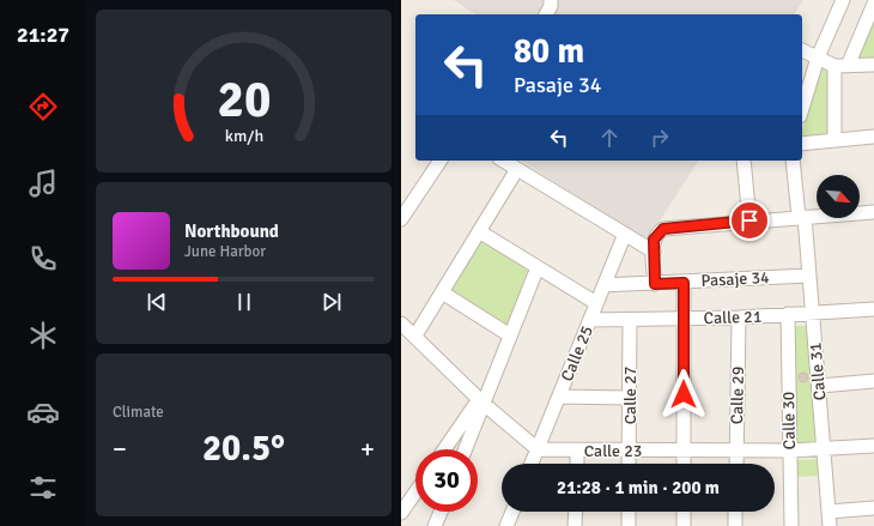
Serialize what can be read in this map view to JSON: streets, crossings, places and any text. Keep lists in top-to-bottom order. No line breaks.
{"streets":{"street":["Pasaje 34","Calle 21","Calle 25","Calle 31","Calle 27","Calle 29","Calle 30","Calle 23"]},"crossings":[["Pasaje 34","Calle 25"],["Pasaje 34","Calle 31"],["Calle 21","Calle 25"],["Calle 21","Calle 31"],["Calle 21","Calle 27"],["Calle 21","Calle 29"],["Calle 21","Calle 30"],["Calle 25","Calle 23"],["Calle 31","Calle 23"],["Calle 27","Calle 23"],["Calle 29","Calle 23"],["Calle 30","Calle 23"]],"north":"bottom right","page":{"tabs":"21:27","turn":["80 m","Pasaje 34"],"song":["Northbound","June Harbor"],"tile":"Climate","heat":["−","20.5°","+"],"limit":"30","trip":"21:28 · 1 min · 200 m","gauge":["20","km/h"]}}
